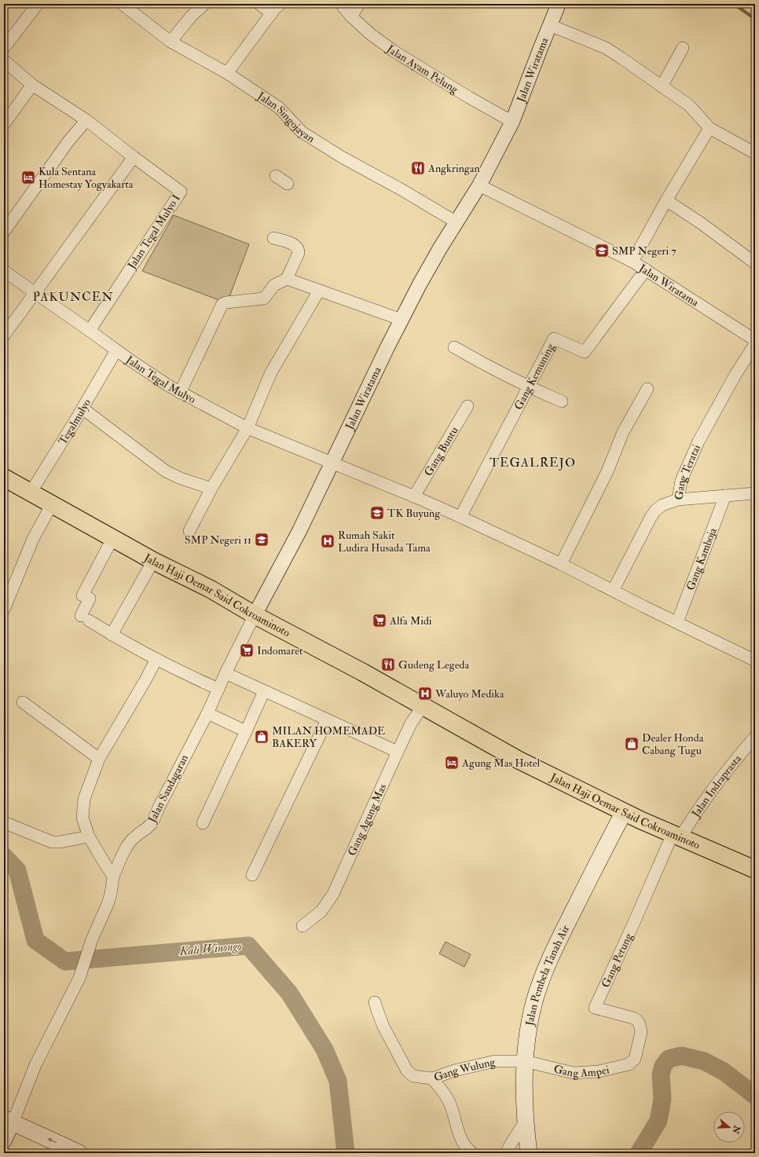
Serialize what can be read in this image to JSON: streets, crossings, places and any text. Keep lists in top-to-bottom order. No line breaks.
{"streets":{"main road":["Jalan Haji Oemar Said Cokroaminoto","Jalan Pembela Tanah Air"],"street":["Jalan Ayam Pelung","Jalan Wiratama","Jalan Singojayan","Jalan Tegal Mulyo I","Gang Kemuning","Jalan Tegal Mulyo","Tegalmulyo","Gang Buntu","Gang Teratai","Gang Kamboja","Jalan Indraprasta","Jalan Saudagaran","Gang Agung Mas","Gang Petung","Gang Ampei","Gang Wulung"]},"crossings":[["Jalan Ayam Pelung","Jalan Wiratama"],["Jalan Wiratama","Jalan Singojayan"],["Jalan Wiratama","Gang Kemuning"],["Jalan Wiratama","Jalan Tegal Mulyo"],["Jalan Wiratama","Jalan Haji Oemar Said Cokroaminoto"],["Jalan Wiratama","Jalan Saudagaran"],["Jalan Tegal Mulyo I","Jalan Tegal Mulyo"],["Gang Kemuning","Jalan Tegal Mulyo"],["Jalan Tegal Mulyo","Tegalmulyo"],["Jalan Tegal Mulyo","Gang Buntu"],["Jalan Tegal Mulyo","Gang Teratai"],["Jalan Tegal Mulyo","Gang Kamboja"],["Tegalmulyo","Jalan Haji Oemar Said Cokroaminoto"],["Jalan Haji Oemar Said Cokroaminoto","Jalan Indraprasta"],["Jalan Haji Oemar Said Cokroaminoto","Jalan Saudagaran"],["Jalan Haji Oemar Said Cokroaminoto","Gang Agung Mas"],["Jalan Haji Oemar Said Cokroaminoto","Gang Petung"],["Jalan Haji Oemar Said Cokroaminoto","Jalan Pembela Tanah Air"],["Jalan Indraprasta","Gang Petung"],["Gang Petung","Gang Ampei"],["Jalan Pembela Tanah Air","Gang Ampei"],["Jalan Pembela Tanah Air","Gang Wulung"],["Gang Ampei","Gang Wulung"]],"districts":["PAKUNCEN","TEGALREJO"],"water":["Kali Winongo"],"places":{"restaurant":["Angkringan","Gudeng Legeda"],"hotel":["Kula Sentana Homestay Yogyakarta","Agung Mas Hotel"],"school or university":["SMP Negeri 7","TK Buyung","SMP Negeri 11"],"hospital":["Rumah Sakit Ludira Husada Tama","Waluyo Medika"],"supermarket":["Alfa Midi","Indomaret"],"shop":["MILAN HOMEMADE BAKERY","Dealer Honda Cabang Tugu"]},"north":"right"}
